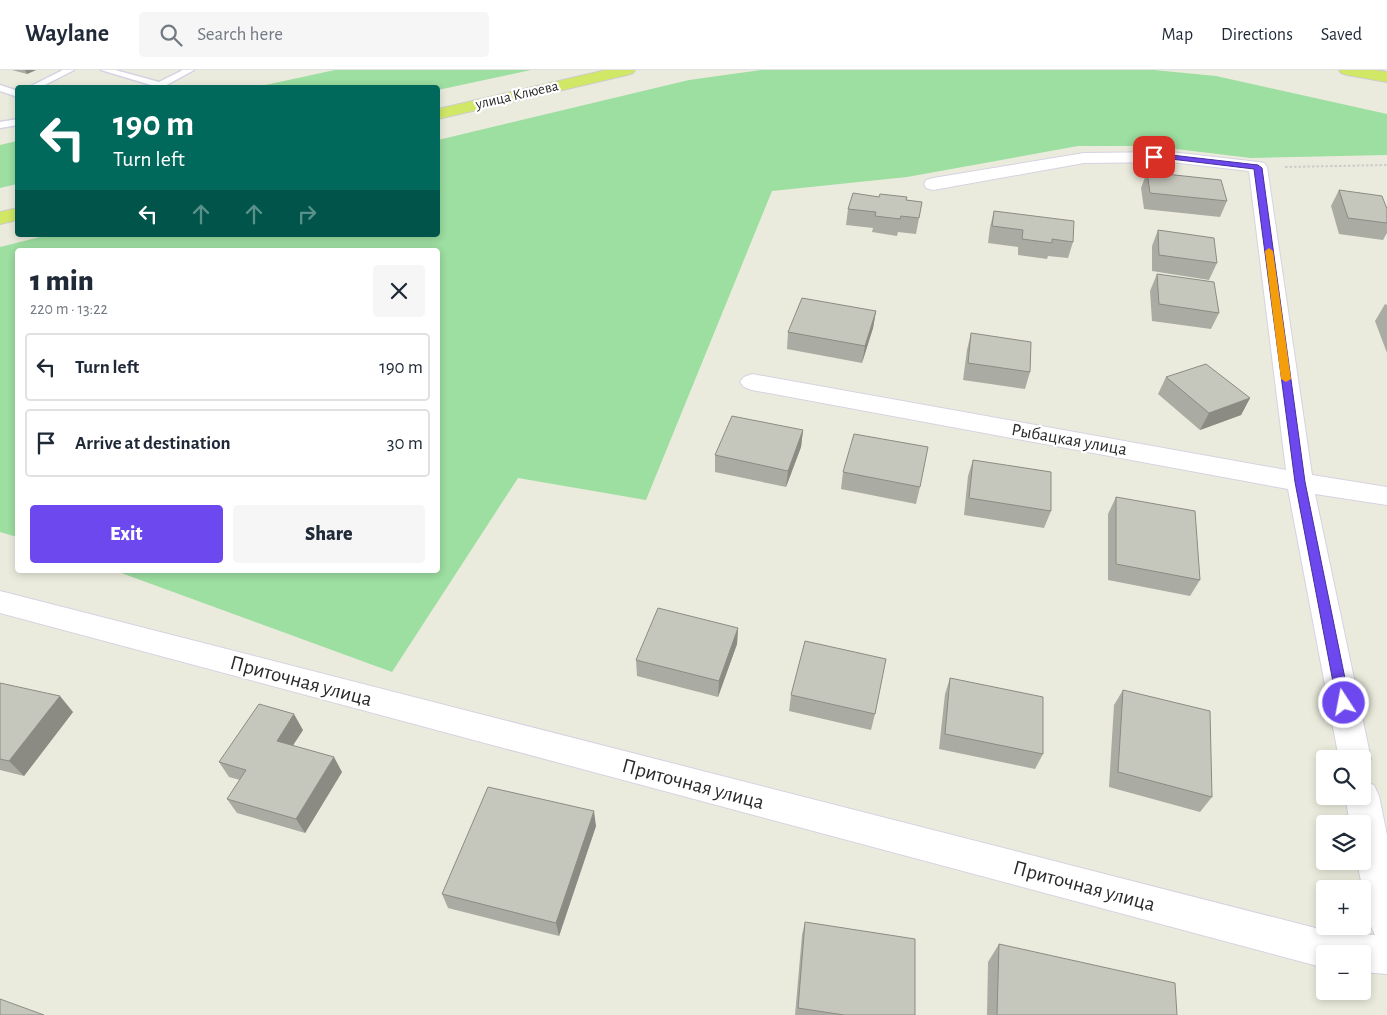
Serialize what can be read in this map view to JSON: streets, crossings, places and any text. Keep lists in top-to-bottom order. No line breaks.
{"streets":{"main road":["улица Клюева"],"street":["Рыбацкая улица","Приточная улица"]},"page":{"header":"Waylane","search":"Search here","nav":["Map","Directions","Saved"],"turn":["190 m","Turn left"],"heading":["1 min","220 m · 13:22"],"list":[{"name":"Turn left","value":"190 m"},{"name":"Arrive at destination","value":"30 m"}],"buttons":["Exit","Share"],"map_buttons":["+","−"]}}
